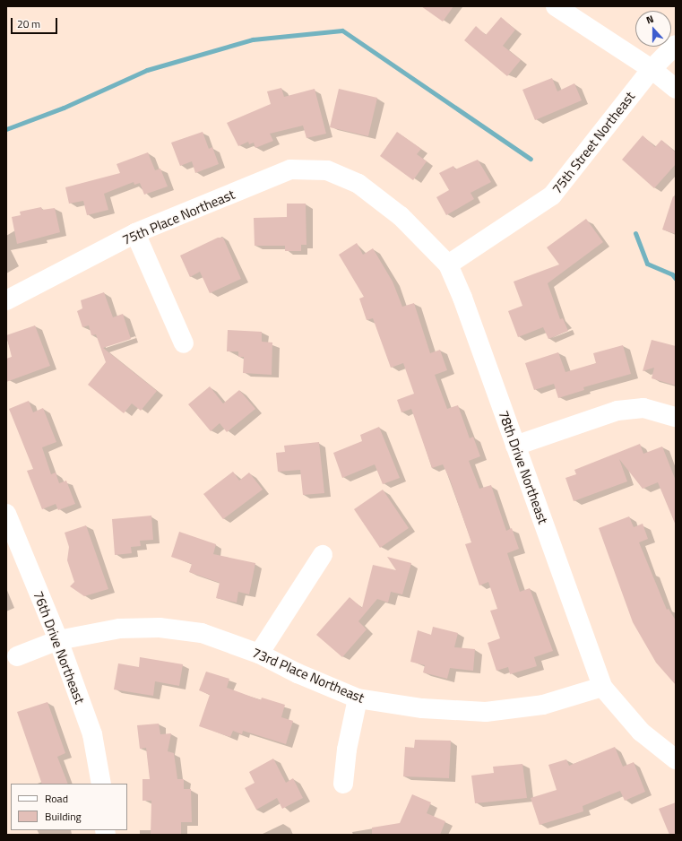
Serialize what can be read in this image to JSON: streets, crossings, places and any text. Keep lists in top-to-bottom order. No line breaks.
{"streets":{"street":["75th Street Northeast","75th Place Northeast","78th Drive Northeast","76th Drive Northeast","73rd Place Northeast"]},"crossings":[["75th Street Northeast","78th Drive Northeast"],["75th Place Northeast","78th Drive Northeast"],["78th Drive Northeast","73rd Place Northeast"],["76th Drive Northeast","73rd Place Northeast"]],"legend":["Road","Building"],"scale_bar":"20 m","north":"top"}
